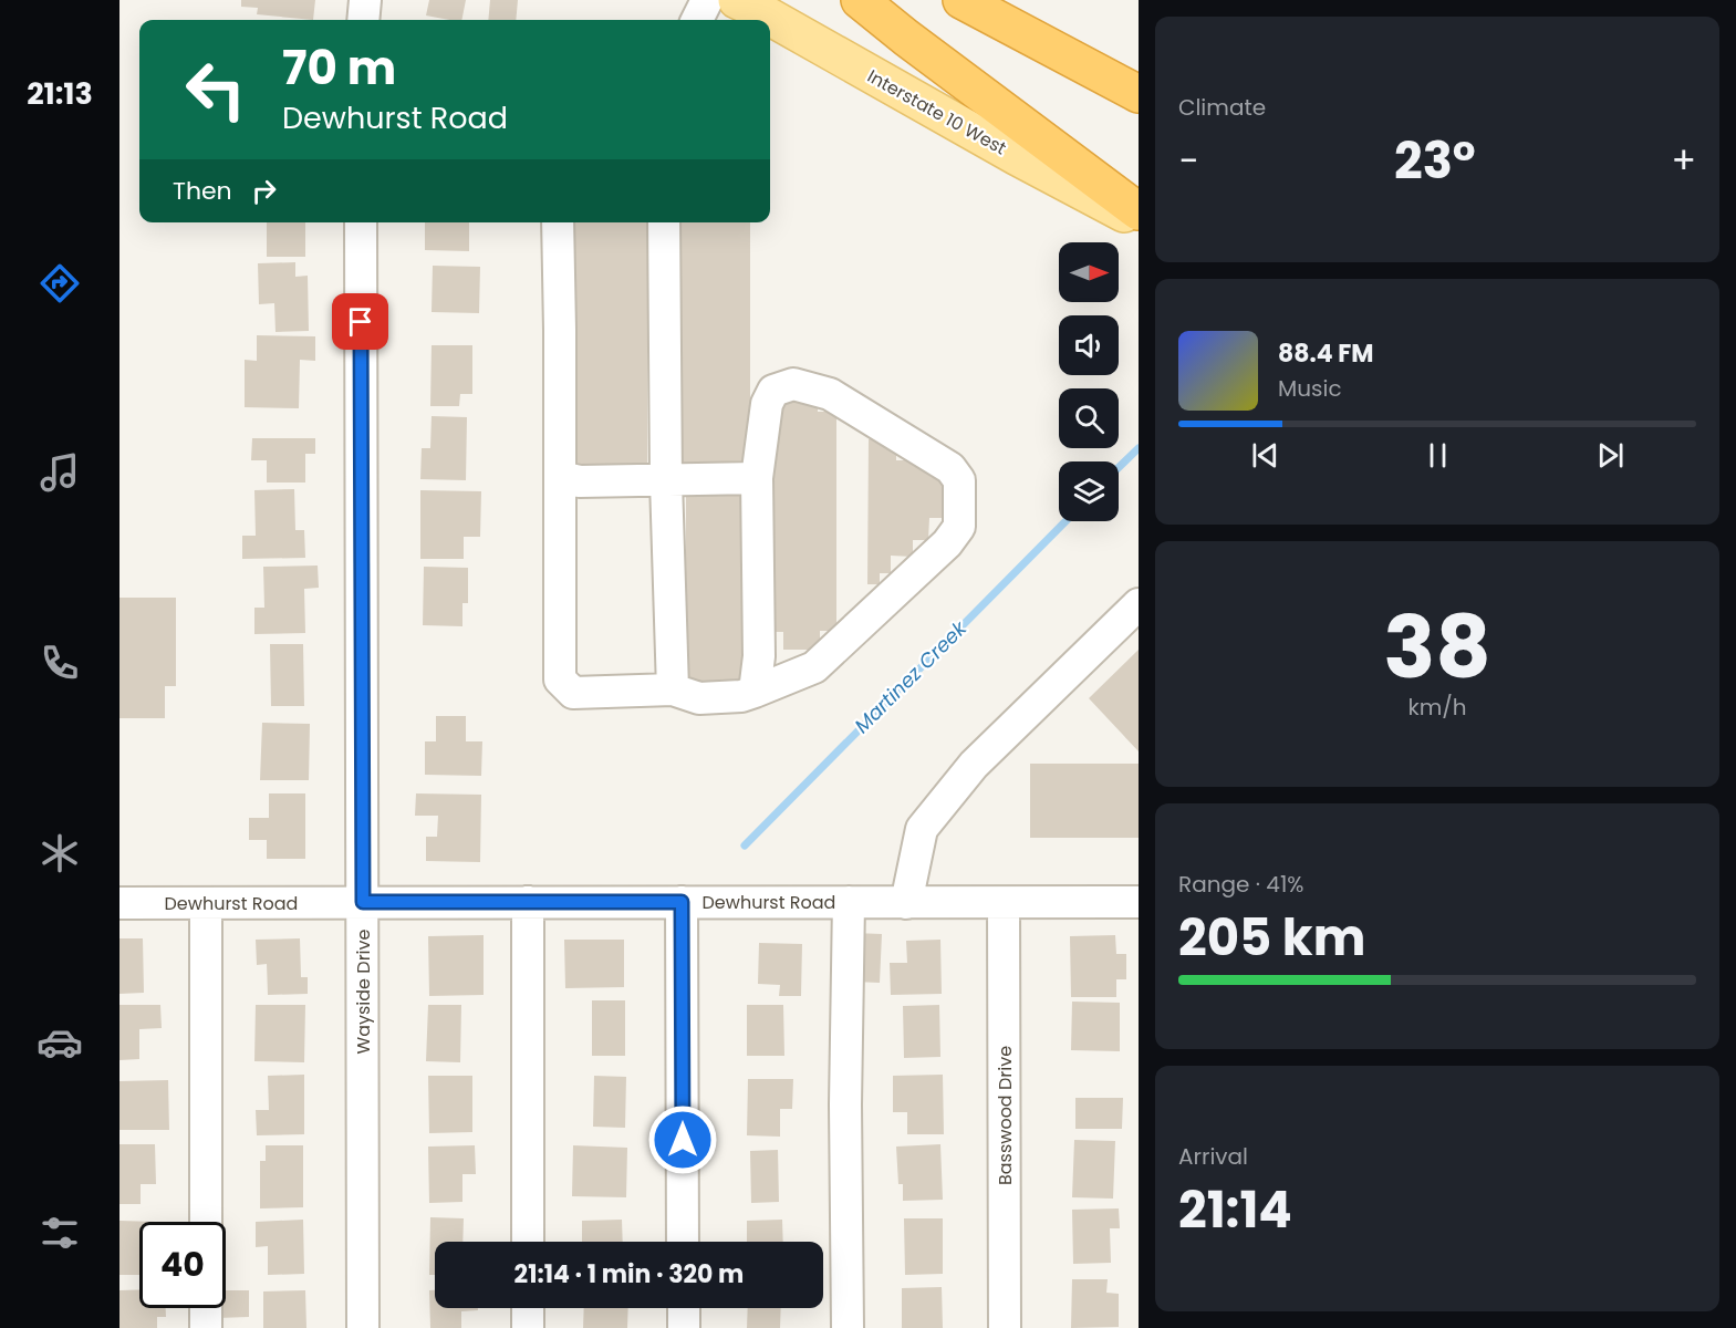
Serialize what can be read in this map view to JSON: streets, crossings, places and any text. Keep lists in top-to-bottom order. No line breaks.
{"streets":{"main road":["Interstate 10 West"],"street":["Dewhurst Road","Wayside Drive","Basswood Drive"]},"crossings":[["Dewhurst Road","Wayside Drive"],["Dewhurst Road","Basswood Drive"]],"water":["Martinez Creek"],"north":"right","page":{"tabs":"21:13","tile":["Climate",["38","km/h"],["Range · 41%","205 km"],["Arrival","21:14"]],"turn":["70 m","Dewhurst Road"],"heat":["−","23°","+"],"then":"Then","song":["88.4 FM","Music"],"limit":"40","trip":"21:14 · 1 min · 320 m"}}
